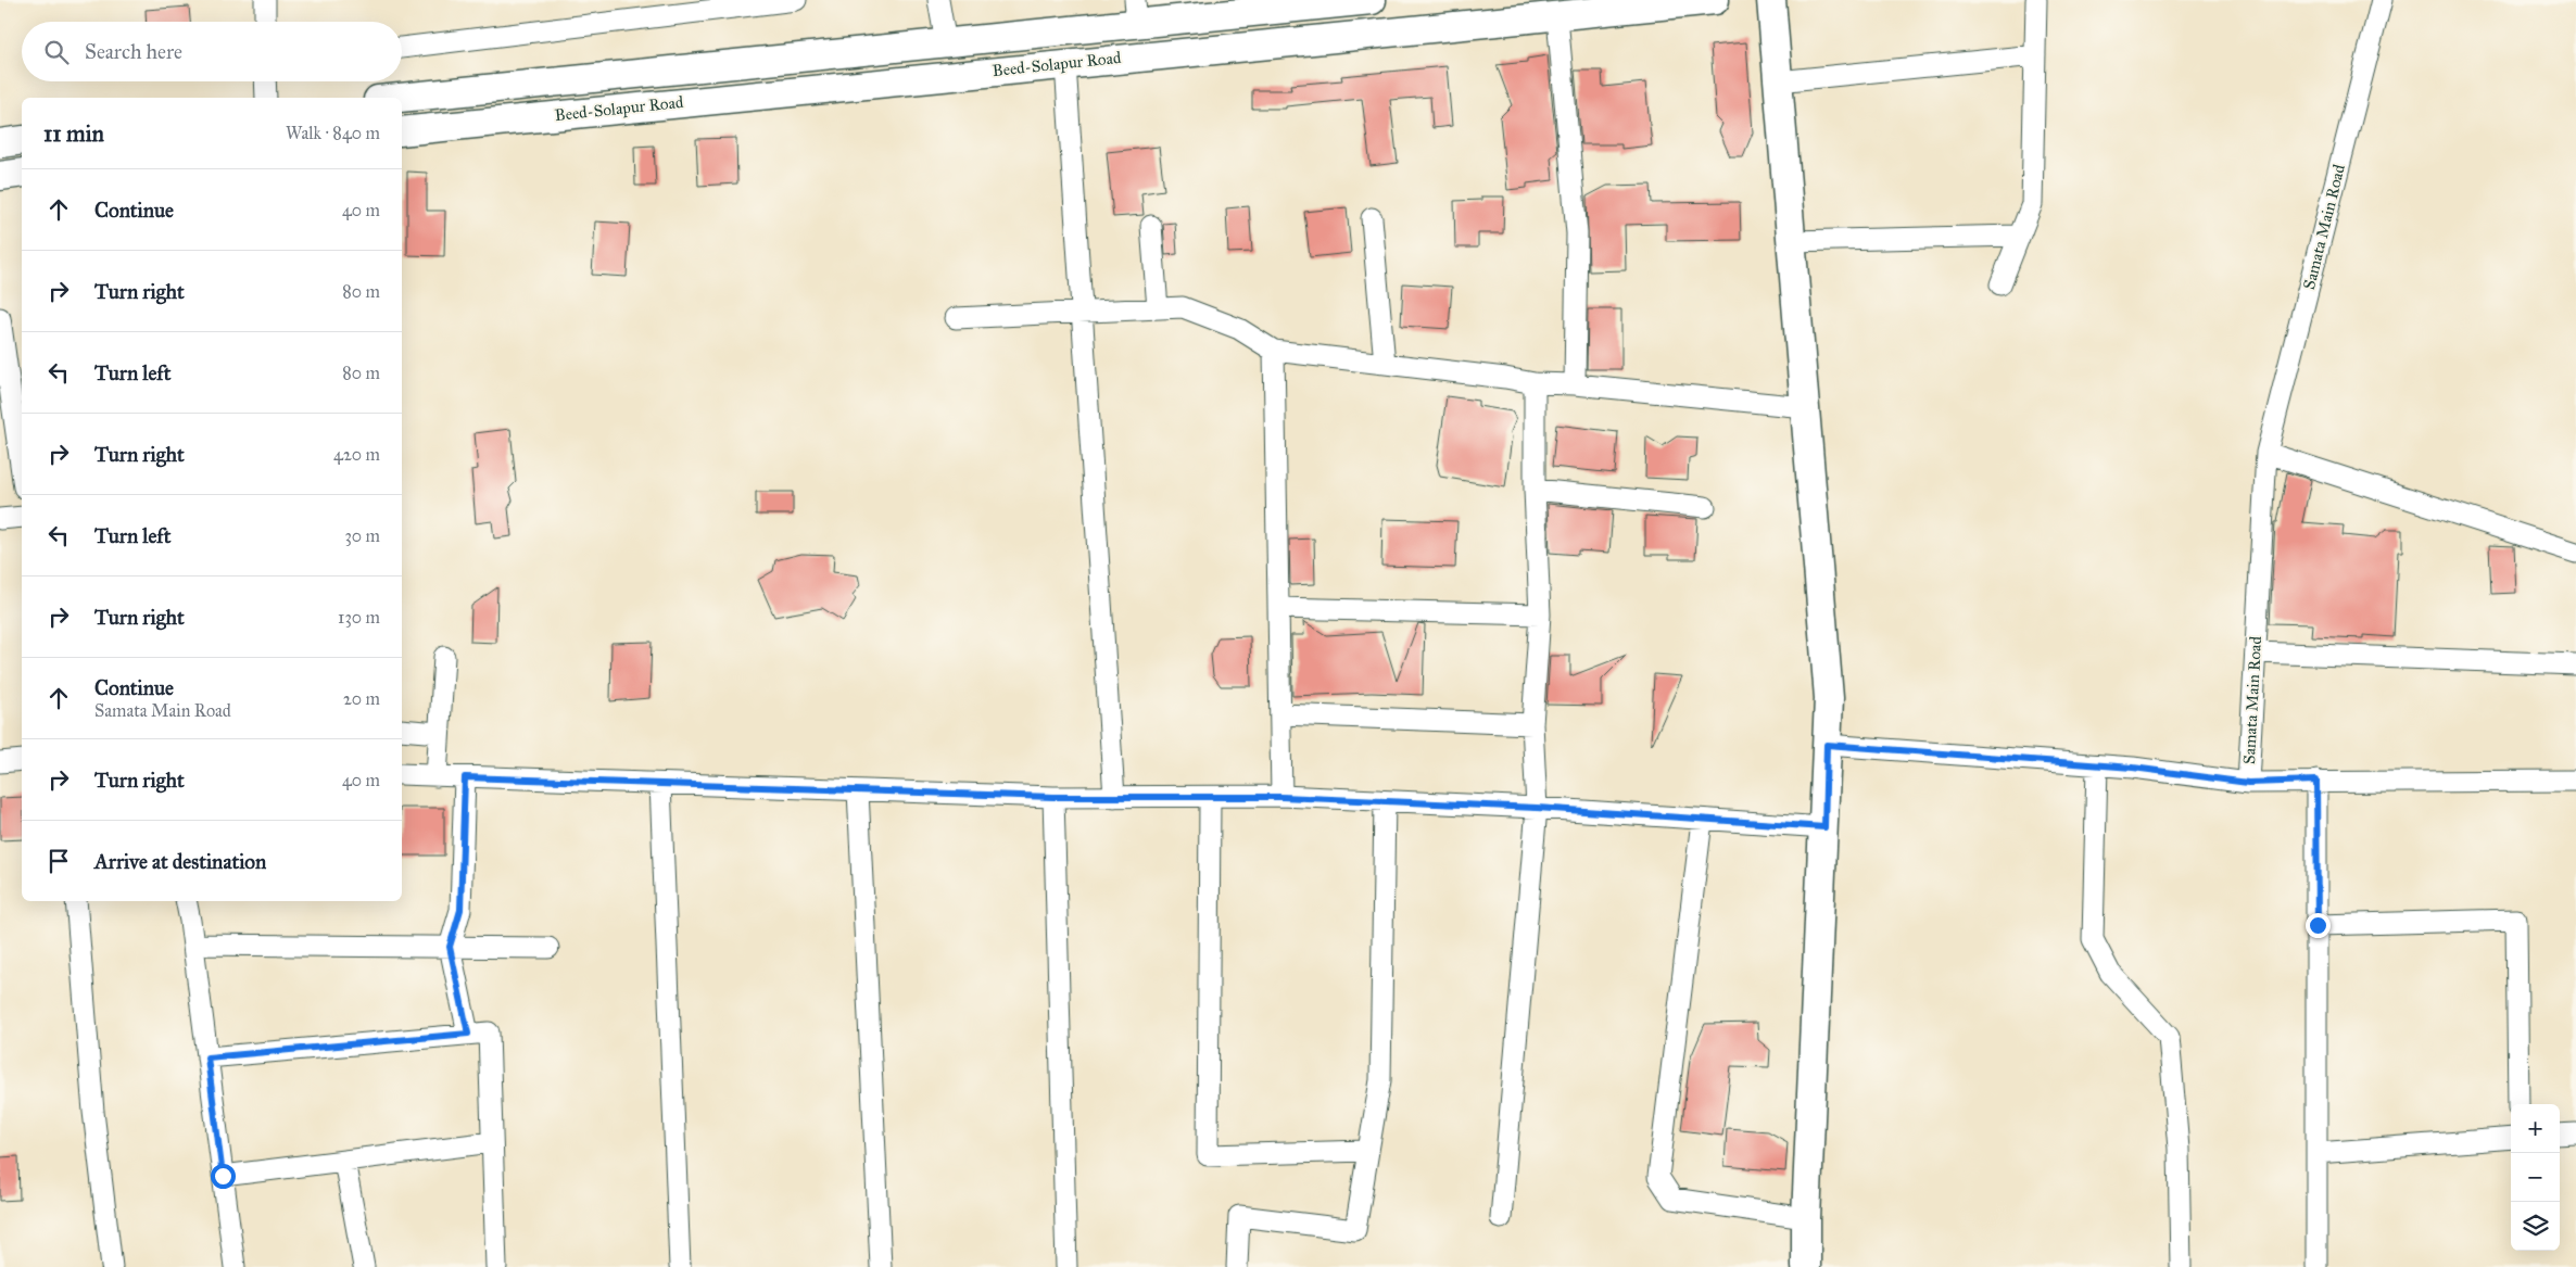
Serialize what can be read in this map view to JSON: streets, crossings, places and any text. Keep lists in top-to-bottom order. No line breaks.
{"streets":{"main road":["Beed-Solapur Road"],"street":["Samata Main Road"]},"page":{"search":"Search here","heading":["11 min","Walk · 840 m"],"list":[["Continue","40 m"],["Turn right","80 m"],["Turn left","80 m"],["Turn right","420 m"],["Turn left","30 m"],["Turn right","130 m"],["Continue","Samata Main Road","20 m"],["Turn right","40 m"],"Arrive at destination"],"map_buttons":["+","−"]}}
